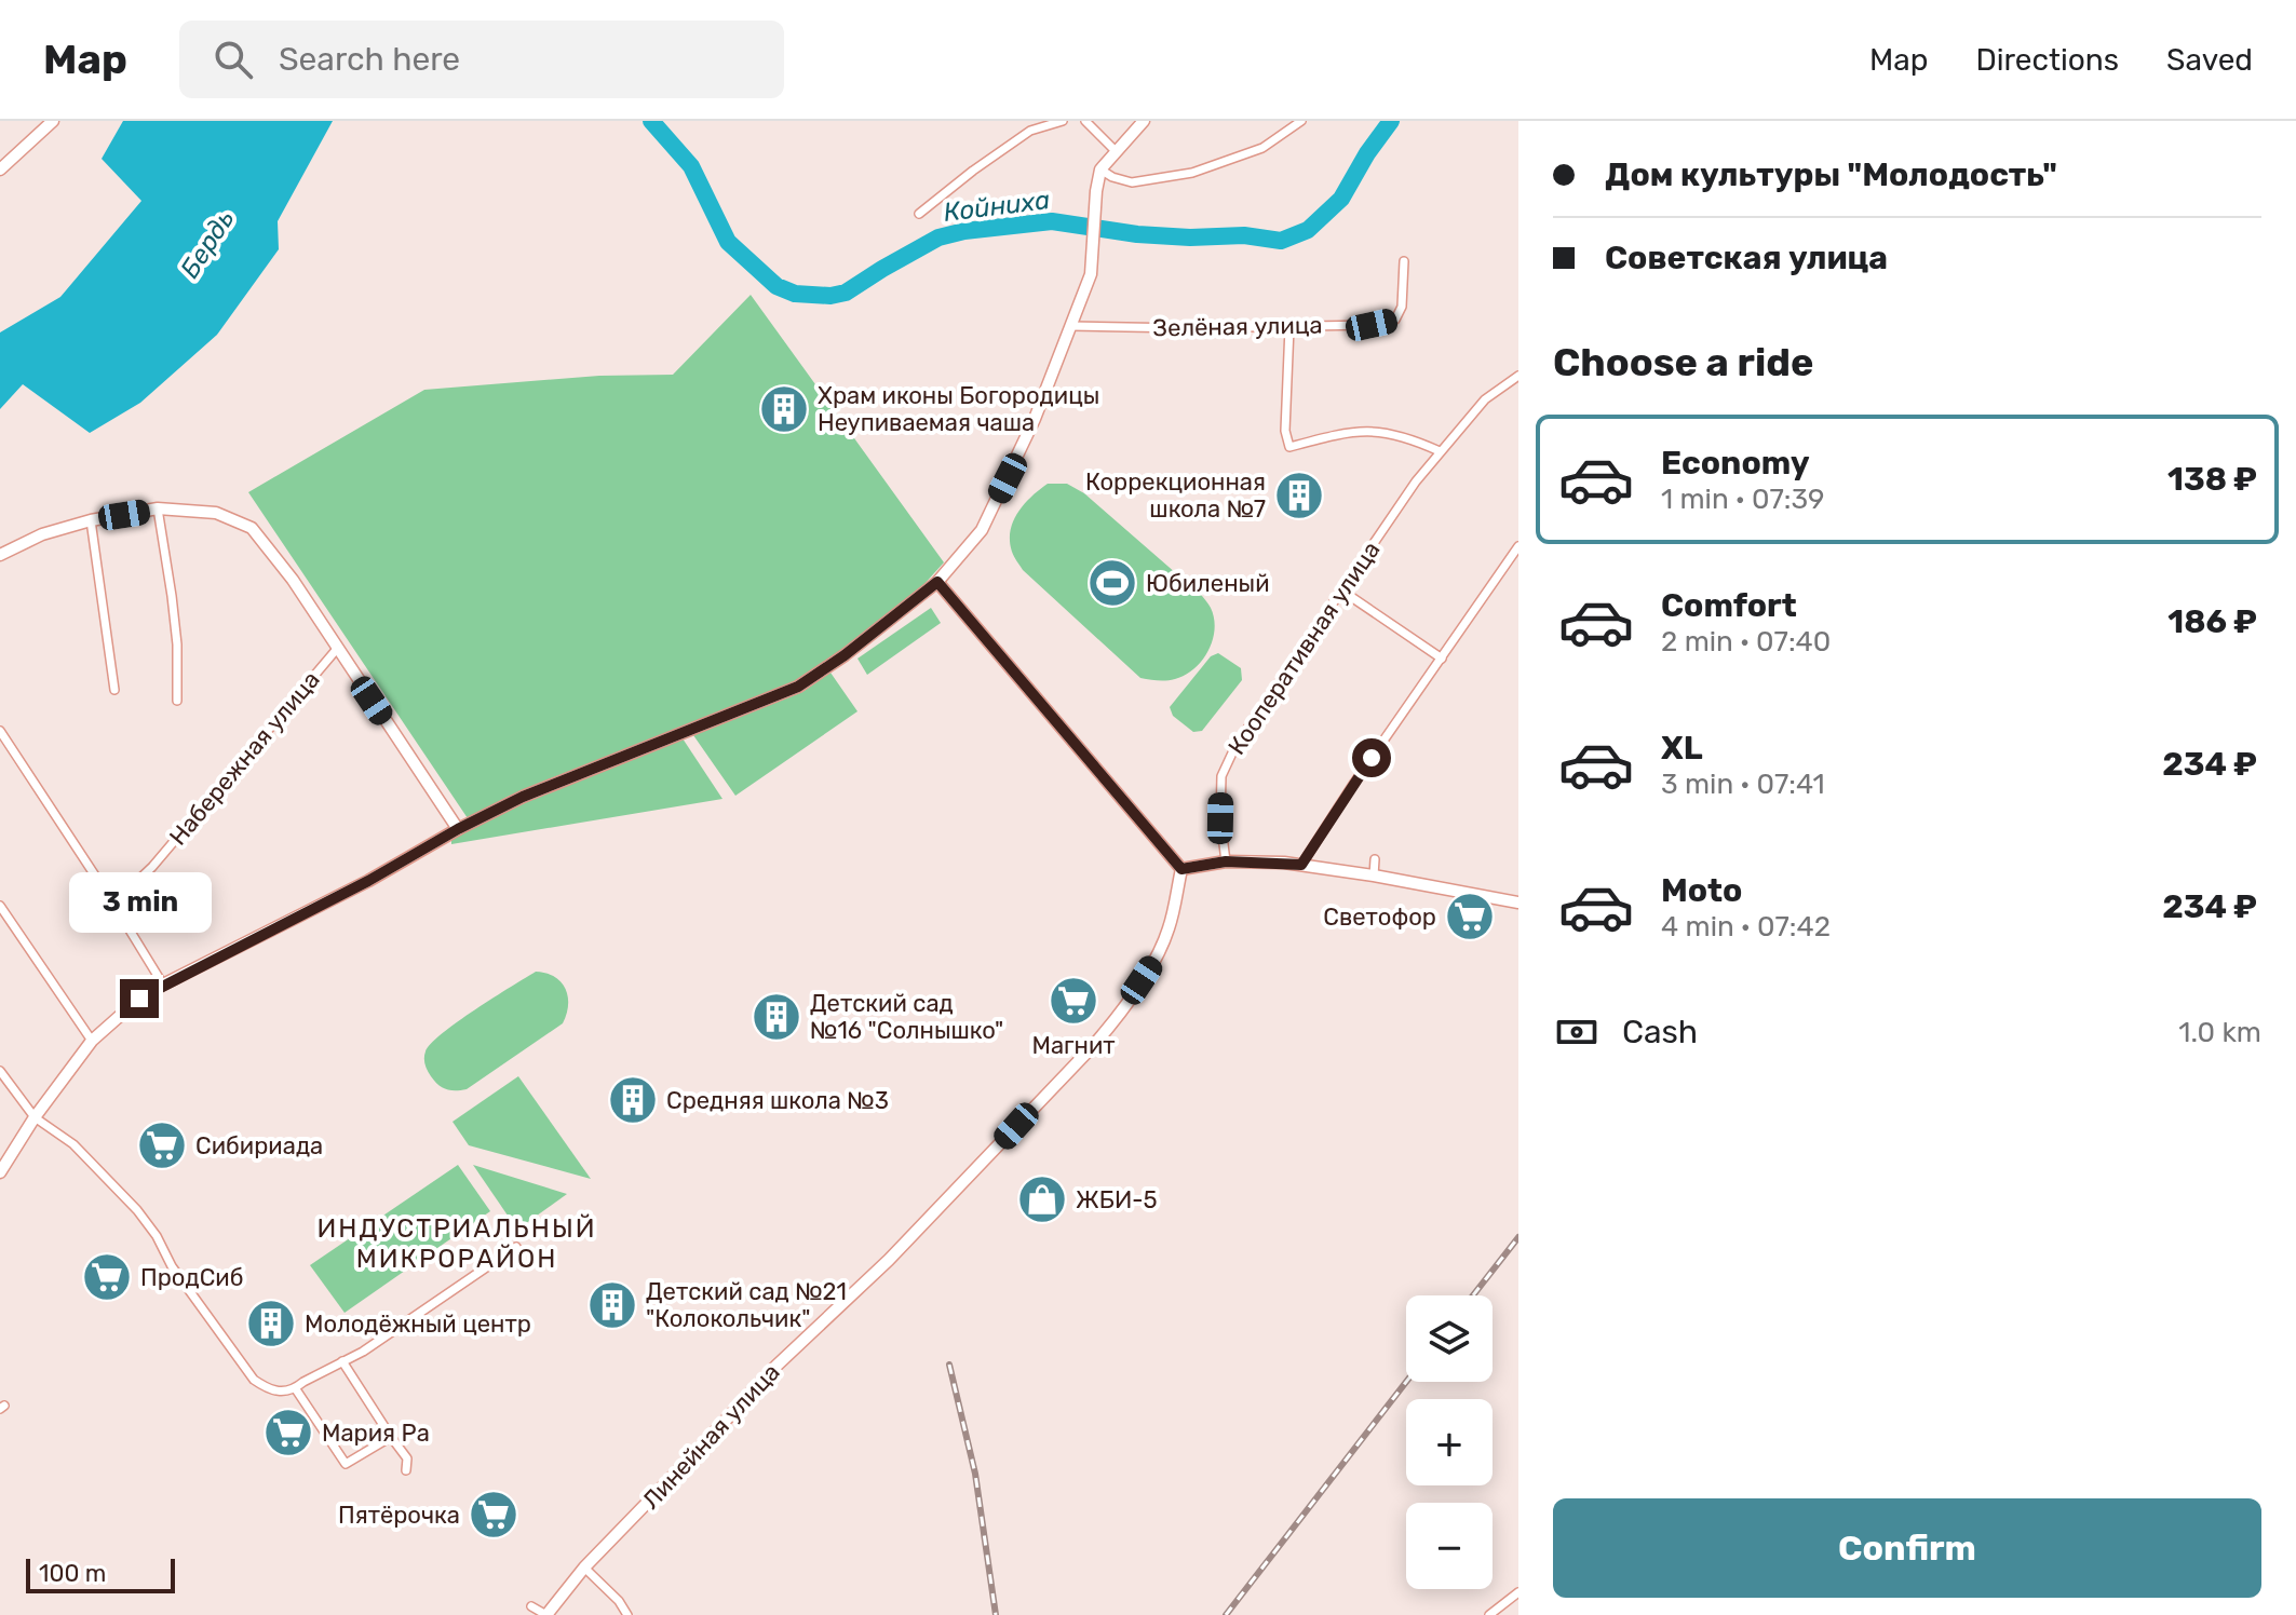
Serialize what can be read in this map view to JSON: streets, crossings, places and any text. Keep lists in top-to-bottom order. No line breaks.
{"streets":{"main road":["Набережная улица","Линейная улица"],"street":["Зелёная улица","Кооперативная улица"]},"districts":["ИНДУСТРИАЛЬНЫЙ МИКРОРАЙОН"],"water":["Койниха","Бердь"],"places":{"building":["Храм иконы Богородицы Неупиваемая чаша","Коррекционная школа №7","Детский сад №16 \"Солнышко\"","Средняя школа №3","Детский сад №21 \"Колокольчик\"","Молодёжный центр"],"sports":["Юбиленый"],"supermarket":["Светофор","Магнит","Сибириада","ПродСиб","Мария Ра","Пятёрочка"],"shop":["ЖБИ-5"]},"scale_bar":"100 m","page":{"header":"Map","search":"Search here","nav":["Map","Directions","Saved"],"banner":["Дом культуры \"Молодость\"","Советская улица"],"heading":"Choose a ride","list":[{"name":"Economy","note":"1 min · 07:39","value":"138 ₽"},{"name":"Comfort","note":"2 min · 07:40","value":"186 ₽"},{"name":"XL","note":"3 min · 07:41","value":"234 ₽"},{"name":"Moto","note":"4 min · 07:42","value":"234 ₽"}],"bubble":"3 min","pay":["Cash","1.0 km"],"map_buttons":["+","−"],"buttons":"Confirm","scale":"100 m"}}
